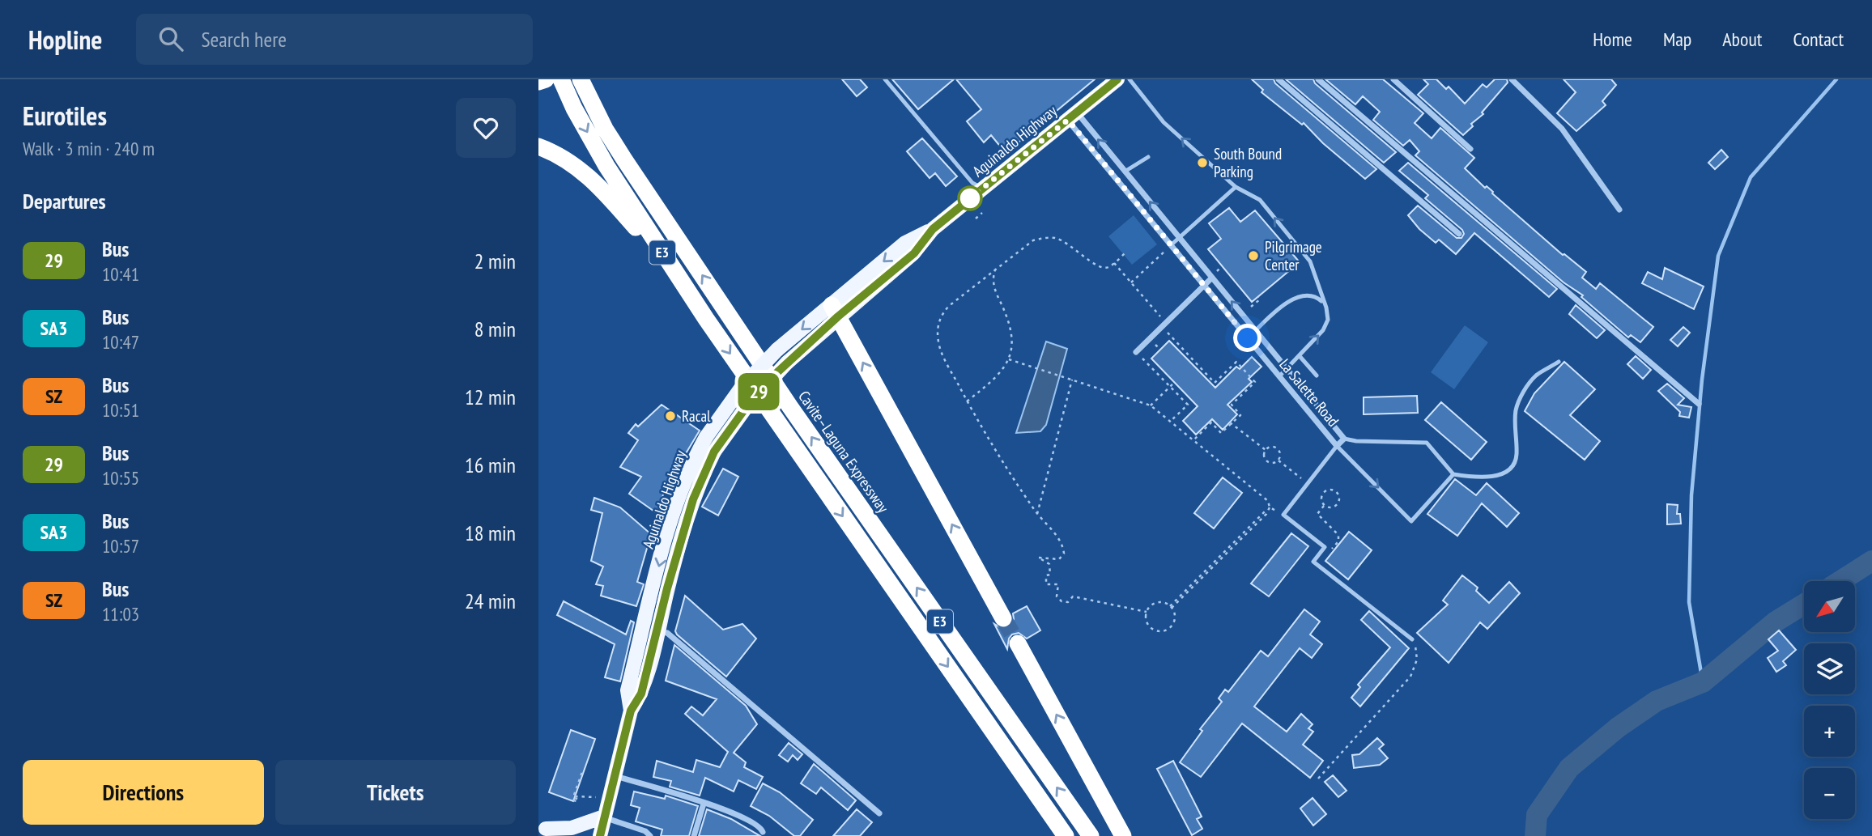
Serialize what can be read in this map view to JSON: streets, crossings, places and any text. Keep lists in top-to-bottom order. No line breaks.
{"streets":{"highway":["E3","Cavite–Laguna Expressway"],"main road":["Aguinaldo Highway"],"street":["La Salette Road"]},"crossings":[["Aguinaldo Highway","La Salette Road"]],"places":["South Bound Parking","Pilgrimage Center","Racal"],"lines":["bus line 29"],"north":"bottom left","page":{"header":"Hopline","search":"Search here","nav":["Home","Map","About","Contact"],"heading":[["Eurotiles","Walk · 3 min · 240 m"],"Departures"],"on_map":"29","list":[{"mark":"29","name":"Bus","note":"10:41","value":"2 min"},{"mark":"SA3","name":"Bus","note":"10:47","value":"8 min"},{"mark":"SZ","name":"Bus","note":"10:51","value":"12 min"},{"mark":"29","name":"Bus","note":"10:55","value":"16 min"},{"mark":"SA3","name":"Bus","note":"10:57","value":"18 min"},{"mark":"SZ","name":"Bus","note":"11:03","value":"24 min"}],"map_buttons":["+","−"],"buttons":["Directions","Tickets"]}}
